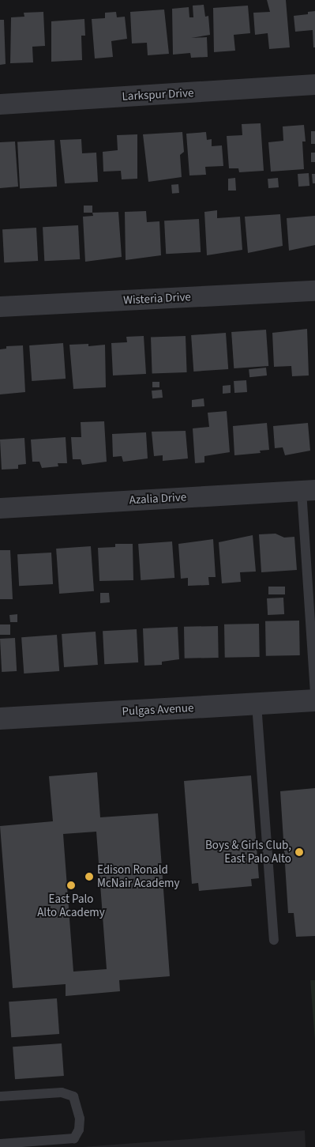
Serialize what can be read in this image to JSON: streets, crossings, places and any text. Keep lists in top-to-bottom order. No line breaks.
{"streets":{"street":["Larkspur Drive","Wisteria Drive","Azalia Drive","Pulgas Avenue"]},"places":["Boys & Girls Club, East Palo Alto","Edison Ronald McNair Academy","East Palo Alto Academy"]}
